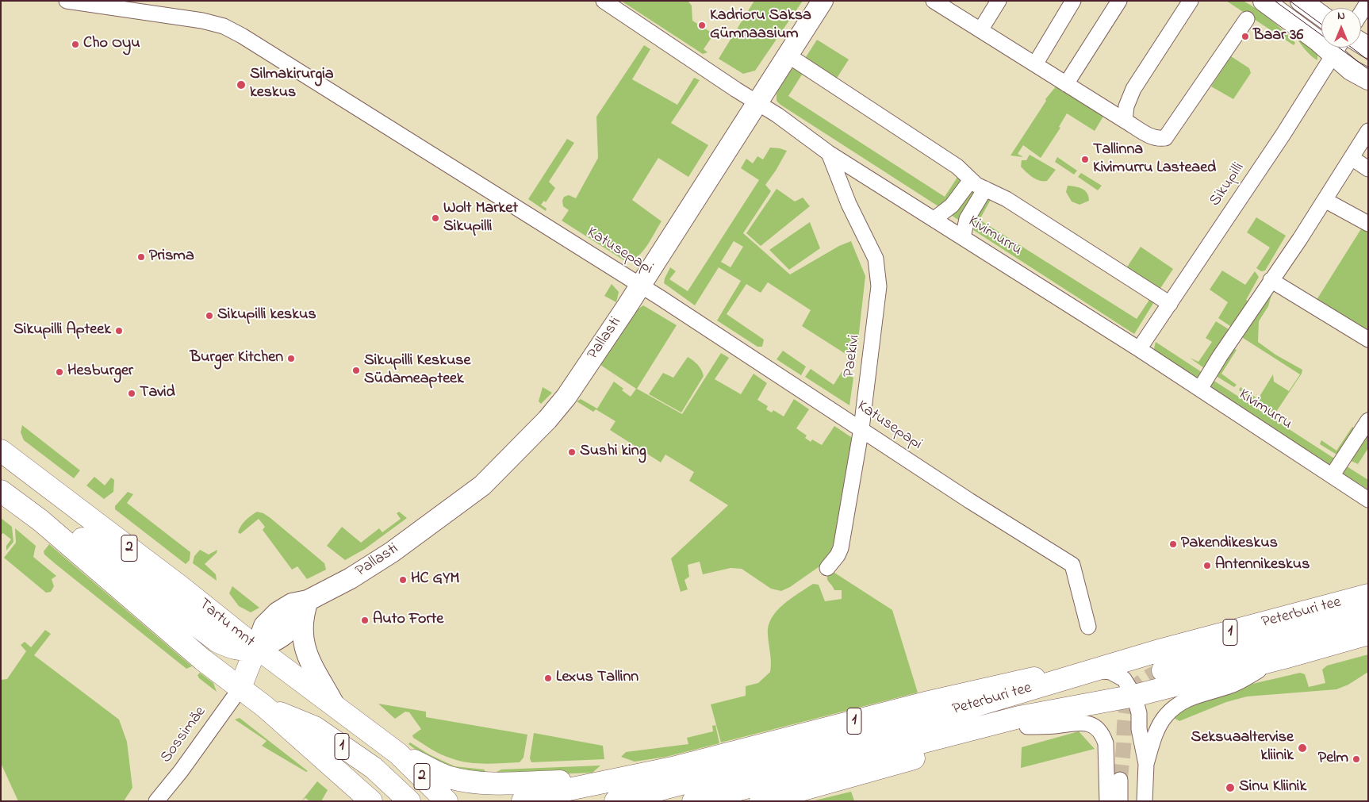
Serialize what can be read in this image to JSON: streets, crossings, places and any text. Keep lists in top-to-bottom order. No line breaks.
{"streets":{"main road":["2","Peterburi tee","Tartu mnt","1"],"street":["Sikupilli","Kivimurru","Katusepapi","Pallasti","Paekivi","Sossimäe"]},"crossings":[["Sikupilli","Kivimurru"],["Kivimurru","Pallasti"],["Kivimurru","Paekivi"],["Katusepapi","Pallasti"],["Katusepapi","Paekivi"],["2","1"],["2","Sossimäe"],["Peterburi tee","1"],["Tartu mnt","1"]],"places":["Kadrioru Saksa Gümnaasium","Baar 36","Cho Oyu","Silmakirurgia keskus","Tallinna Kivimurru Lasteaed","Wolt Market Sikupilli","Prisma","Sikupilli keskus","Sikupilli Apteek","Burger Kitchen","Sikupilli Keskuse Südameapteek","Hesburger","Tavid","Sushi king","Pakendikeskus","Antennikeskus","HC GYM","Auto Forte","Lexus Tallinn","Seksuaaltervise kliinik","Pelm","Sinu Kliinik"],"north":"top"}
